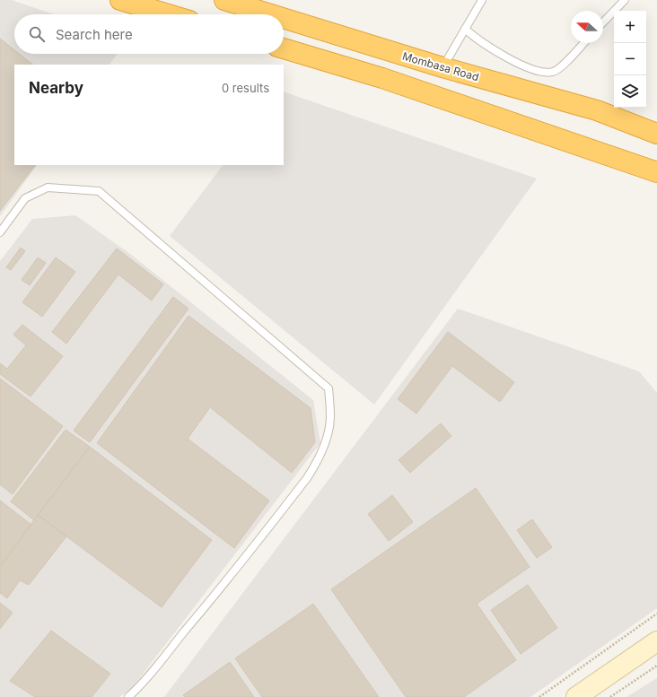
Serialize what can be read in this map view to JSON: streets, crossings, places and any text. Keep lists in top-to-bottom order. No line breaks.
{"streets":{"highway":["Mombasa Road"]},"north":"left","page":{"map_buttons":["+","−"],"search":"Search here","heading":["Nearby","0 results"]}}
